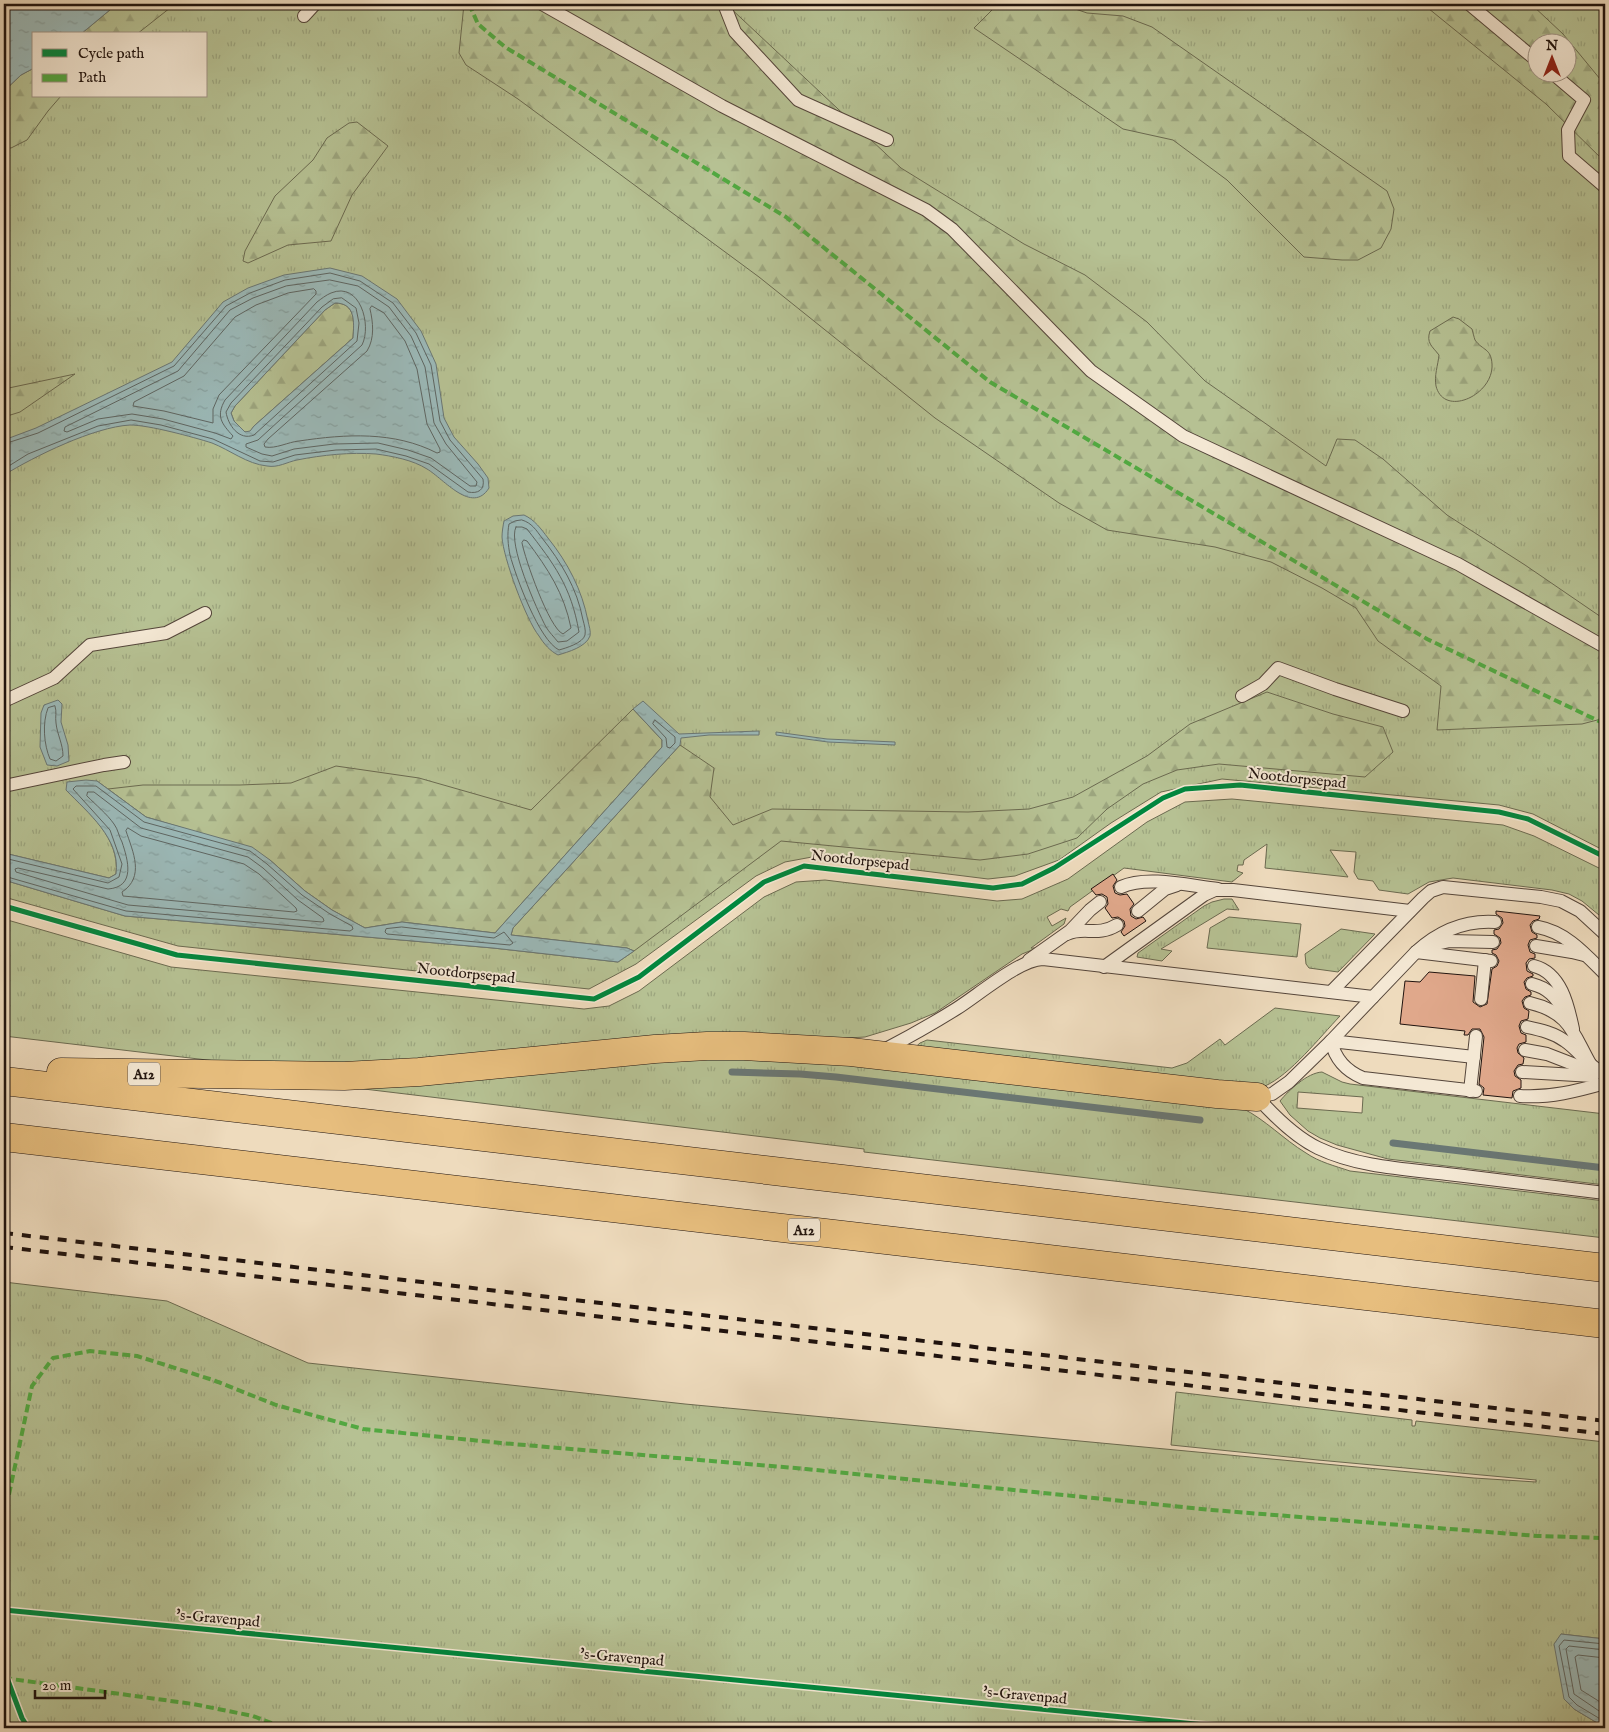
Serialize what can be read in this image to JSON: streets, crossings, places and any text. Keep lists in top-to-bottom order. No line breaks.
{"streets":{"highway":["A12"],"cycle path":["Nootdorpsepad","'s-Gravenpad"]},"legend":["Cycle path","Path"],"scale_bar":"20 m","north":"top"}
